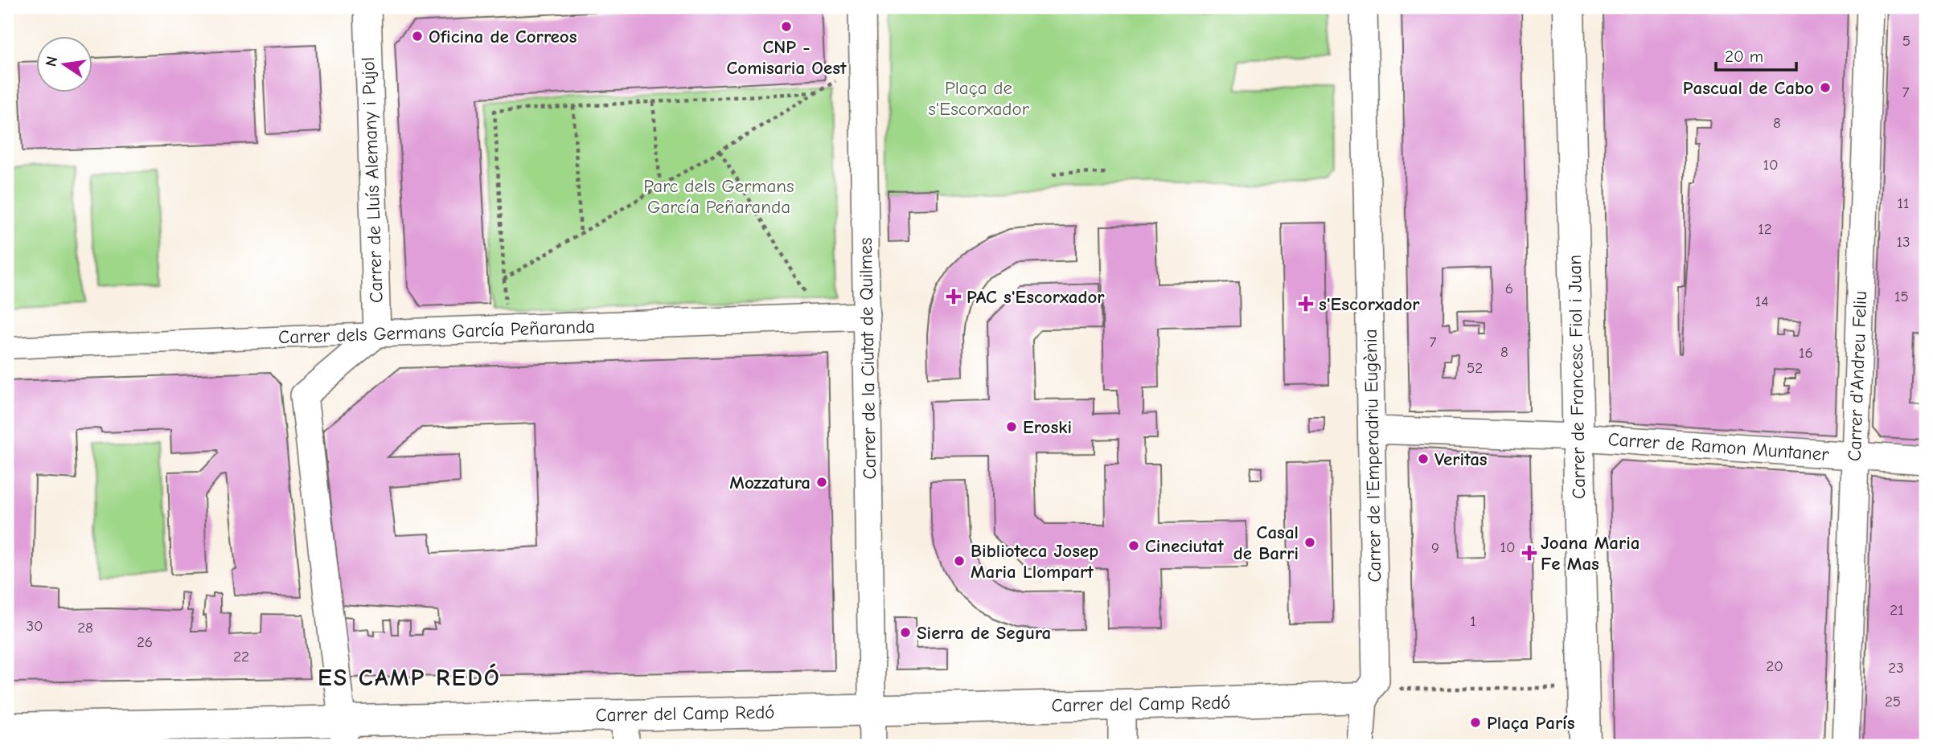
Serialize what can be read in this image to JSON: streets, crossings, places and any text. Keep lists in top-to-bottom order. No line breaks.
{"streets":{"street":["Carrer de Lluís Alemany i Pujol","Carrer dels Germans García Peñaranda","Carrer de la Ciutat de Quilmes","Carrer d'Andreu Feliu","Carrer de Francesc Fiol i Juan","Carrer de Ramon Muntaner","Carrer de l'Emperadriu Eugènia","Carrer del Camp Redó"]},"crossings":[["Carrer de Lluís Alemany i Pujol","Carrer dels Germans García Peñaranda"],["Carrer dels Germans García Peñaranda","Carrer de la Ciutat de Quilmes"],["Carrer de la Ciutat de Quilmes","Carrer del Camp Redó"],["Carrer d'Andreu Feliu","Carrer de Ramon Muntaner"],["Carrer de Francesc Fiol i Juan","Carrer de Ramon Muntaner"],["Carrer de l'Emperadriu Eugènia","Carrer del Camp Redó"]],"districts":["ES CAMP REDÓ"],"parks":["Plaça de s'Escorxador","Parc dels Germans García Peñaranda"],"places":{"other":["CNP - Comisaria Oest","Oficina de Correos","Pascual de Cabo","Eroski","Veritas","Mozzatura","Casal de Barri","Cineciutat","Biblioteca Josep Maria Llompart","Sierra de Segura","Plaça París"],"health":["PAC s'Escorxador","s'Escorxador","Joana Maria Fe Mas"]},"house_numbers":["5","7","8","10","11","12","13","6","15","14","7","8","16","52","10","9","21","1","30","28","26","22","20","23","25"],"scale_bar":"20 m","north":"left"}
